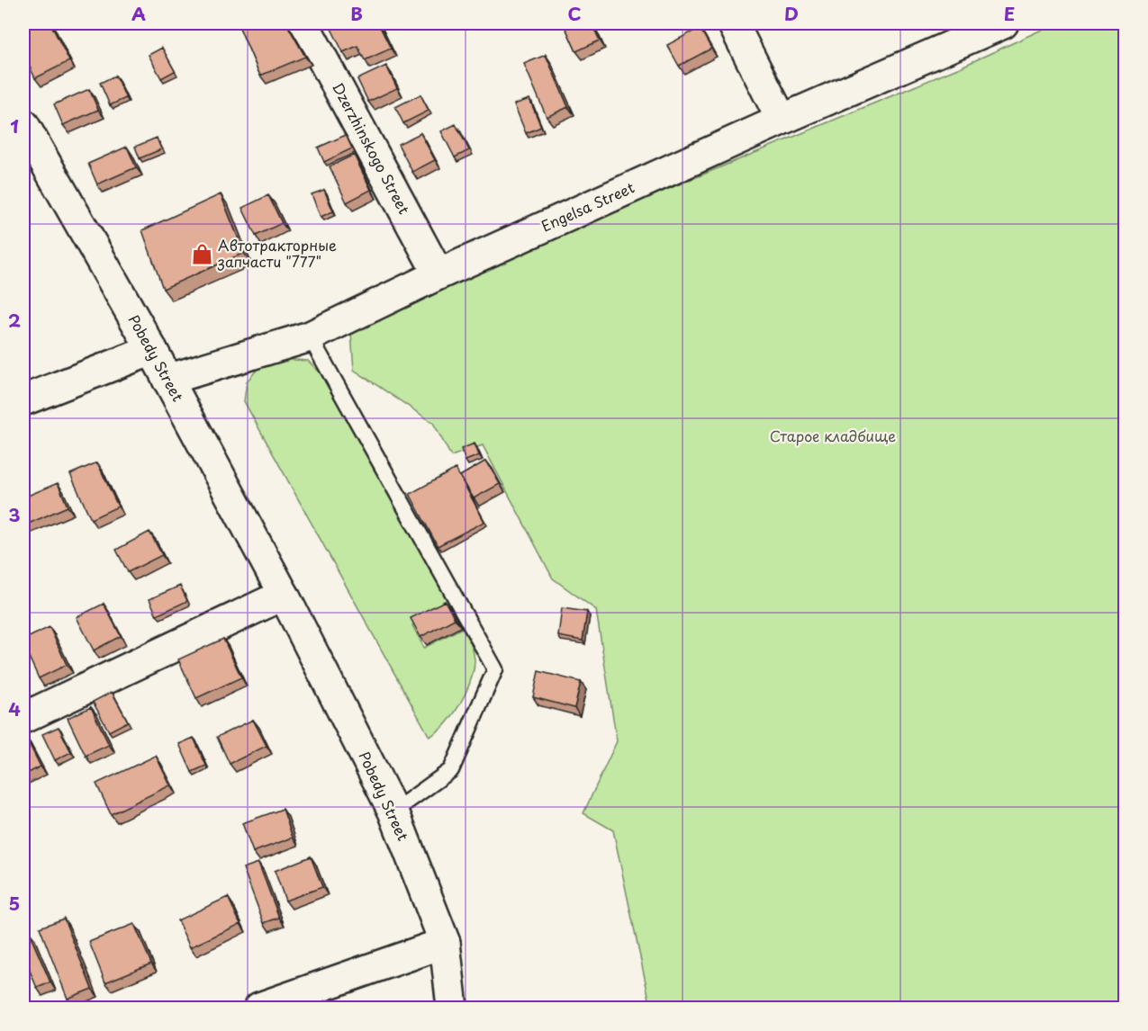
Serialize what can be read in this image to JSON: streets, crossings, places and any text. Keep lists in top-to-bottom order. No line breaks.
{"streets":{"street":["Dzerzhinskogo Street","Engelsa Street","Pobedy Street"]},"crossings":[["Dzerzhinskogo Street","Engelsa Street"],["Engelsa Street","Pobedy Street"]],"parks":["Старое кладбище"],"places":{"shop":["Автотракторные запчасти \"777\""]},"grid":{"columns":["A","B","C","D","E"],"rows":["1","2","3","4","5"]}}
